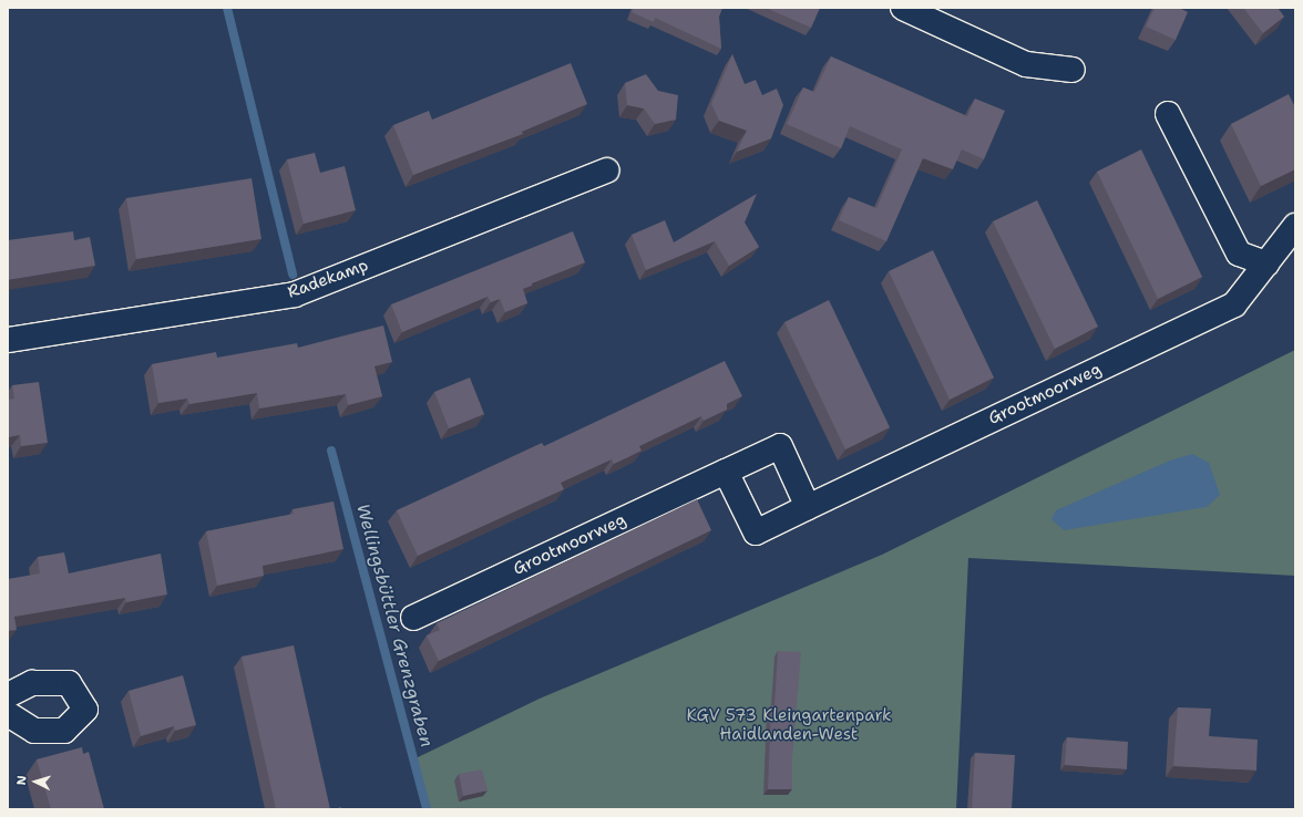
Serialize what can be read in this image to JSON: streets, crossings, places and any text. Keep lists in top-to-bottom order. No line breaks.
{"streets":{"street":["Radekamp","Grootmoorweg"]},"water":["Wellingsbüttler Grenzgraben"],"parks":["KGV 573 Kleingartenpark Haidlanden-West"],"north":"left"}
